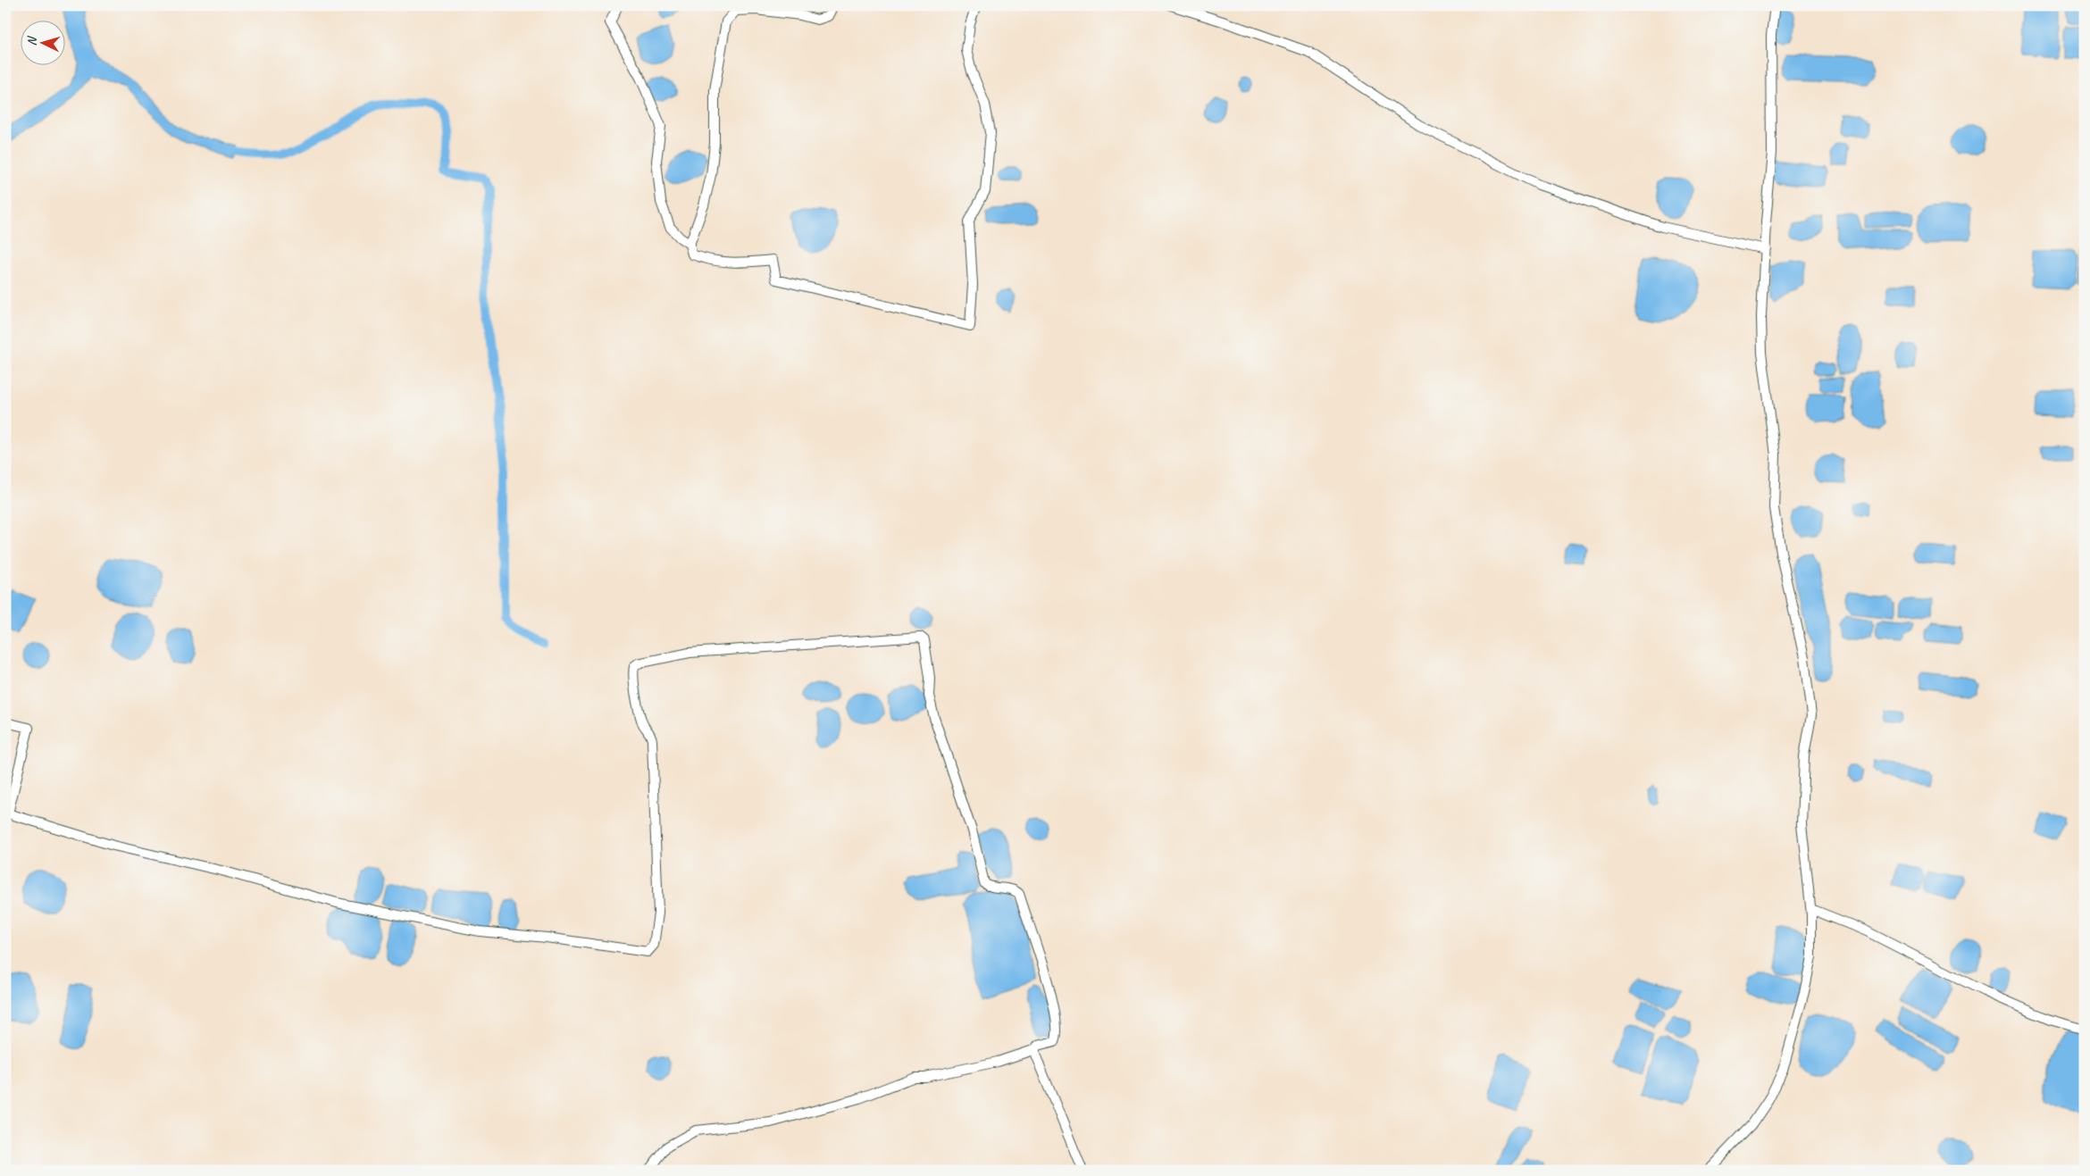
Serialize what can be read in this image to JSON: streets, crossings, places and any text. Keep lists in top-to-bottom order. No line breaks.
{"north":"left"}
